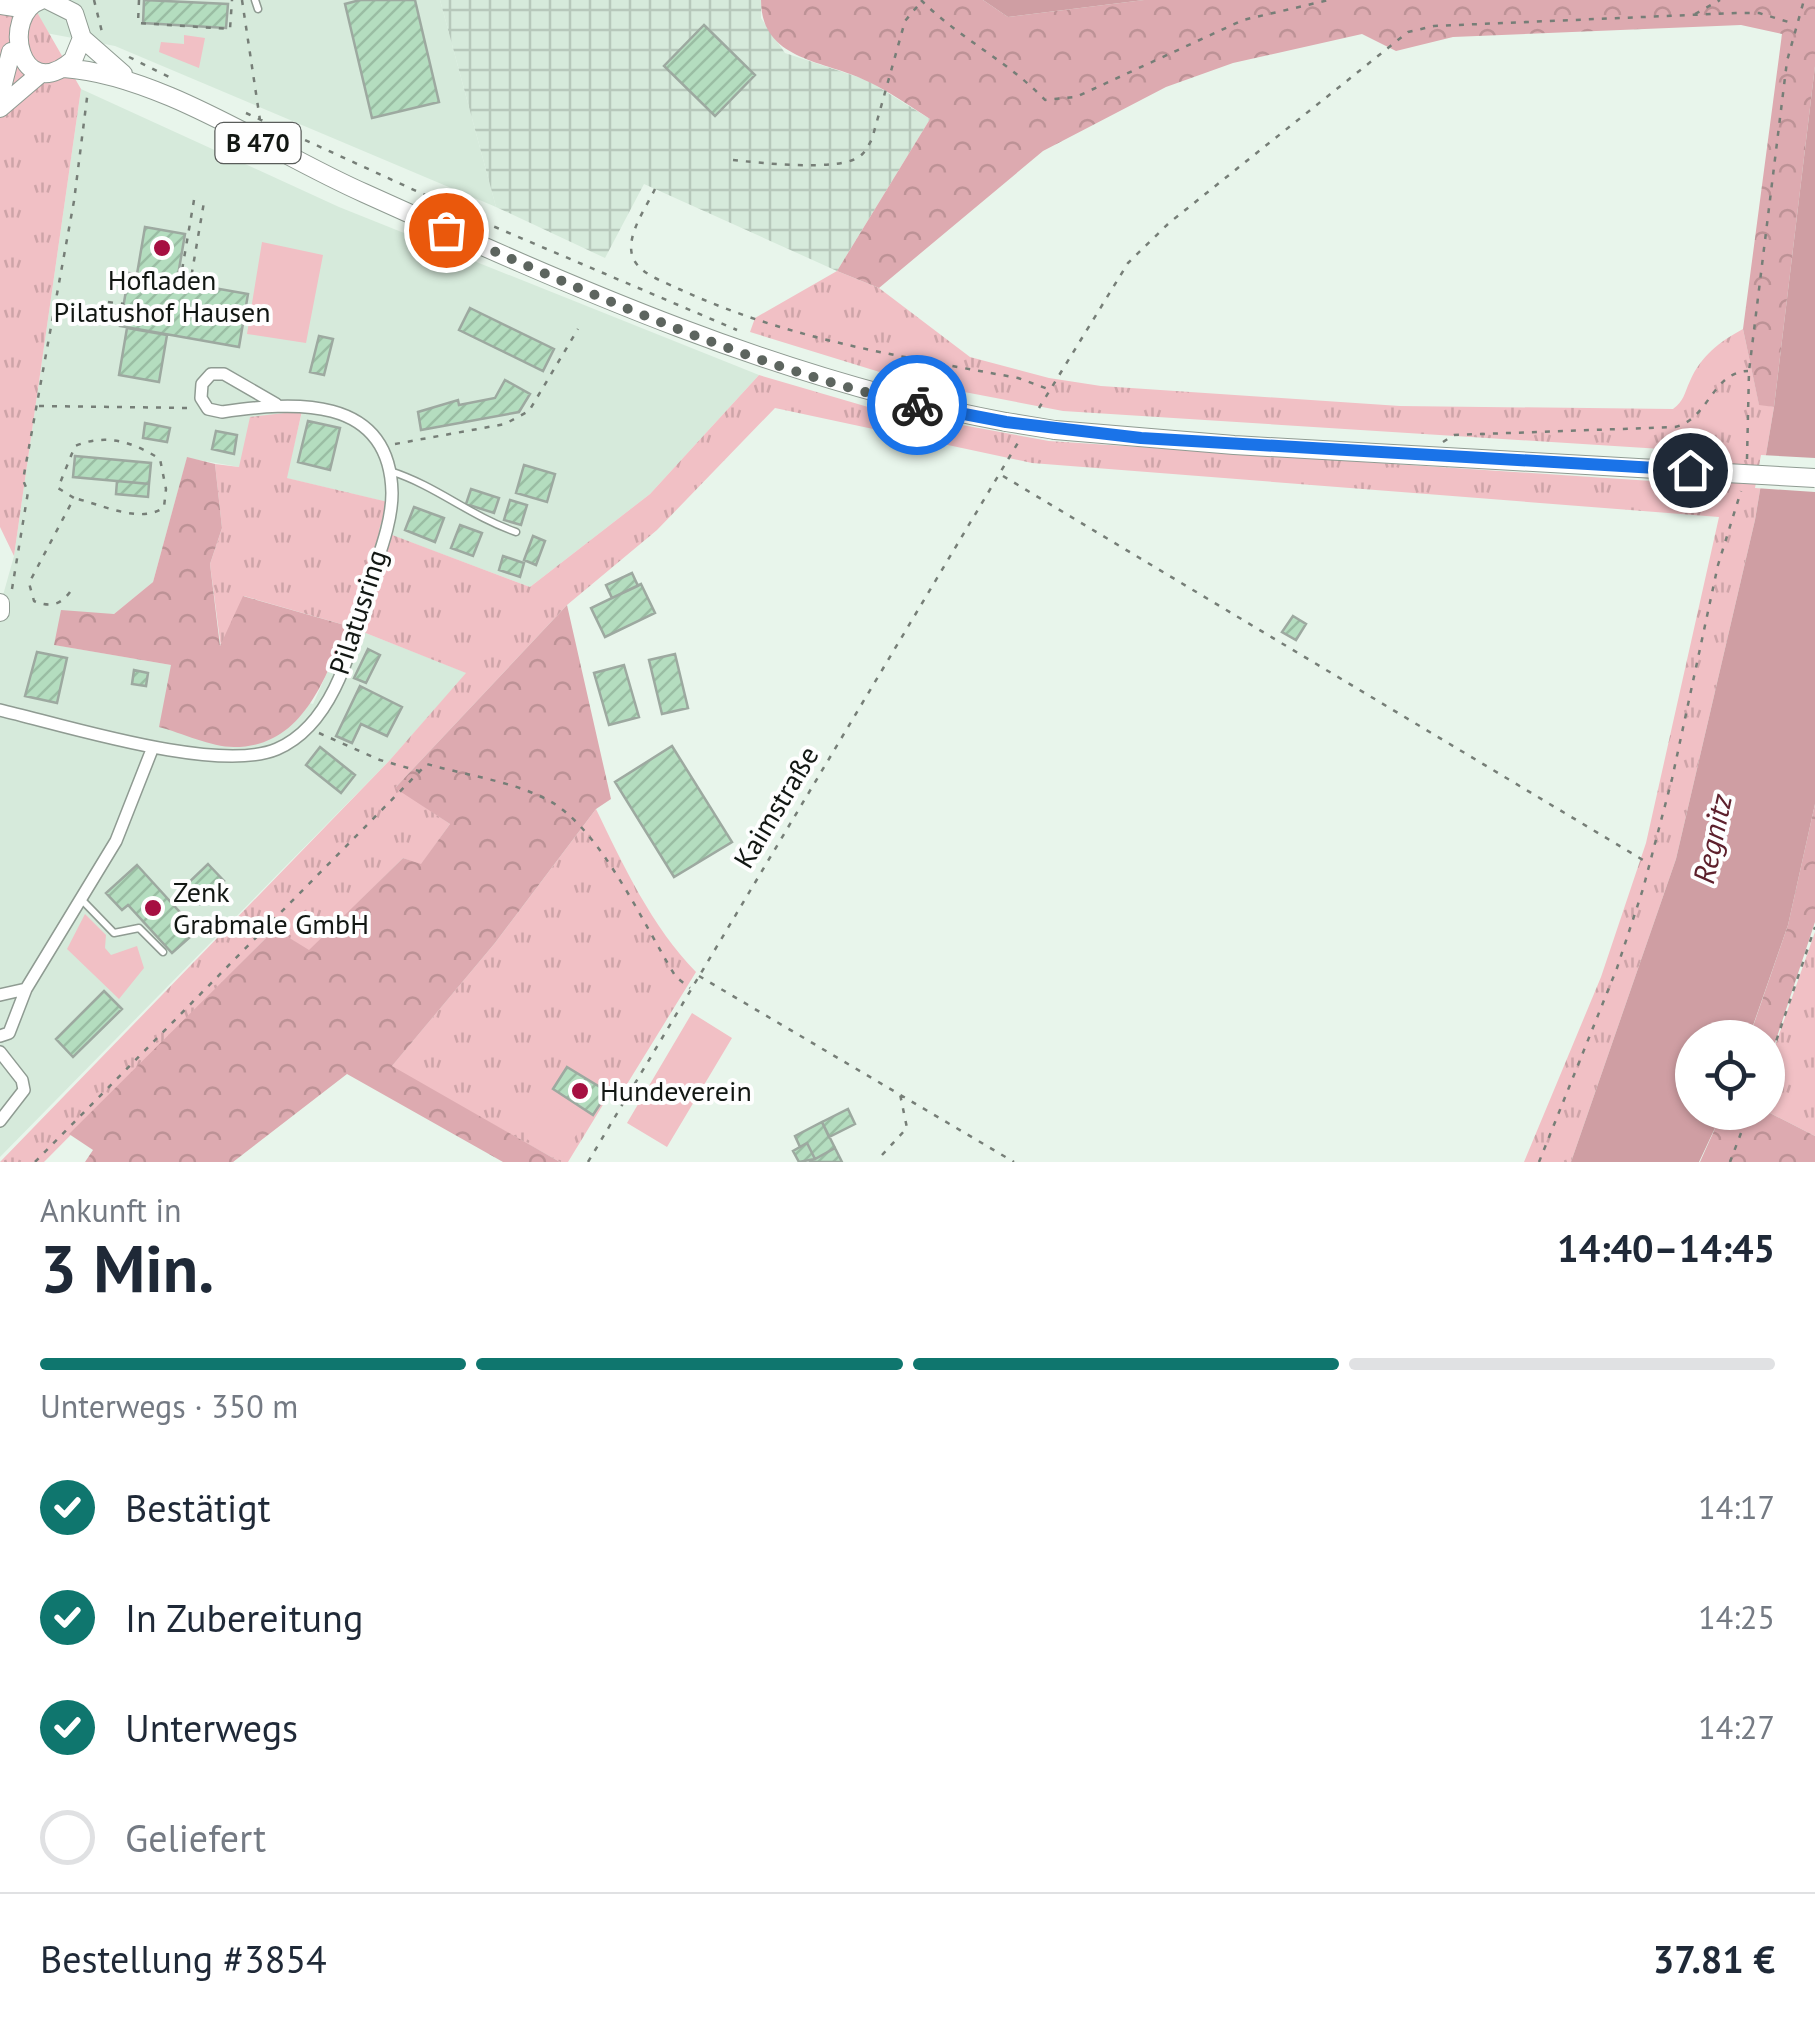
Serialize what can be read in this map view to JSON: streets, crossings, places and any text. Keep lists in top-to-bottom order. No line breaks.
{"streets":{"main road":["B 470"],"street":["Pilatusring"],"path":["Kaimstraße"]},"water":["Regnitz"],"places":["Hofladen Pilatushof Hausen","Zenk Grabmale GmbH","Hundeverein"],"page":{"heading":["3 Min.","Ankunft in","14:40–14:45"],"panel":["Bestellung #3854","37.81 €"],"bar":"Unterwegs · 350 m","list":[["Bestätigt","14:17"],["In Zubereitung","14:25"],["Unterwegs","14:27"],"Geliefert"]}}
